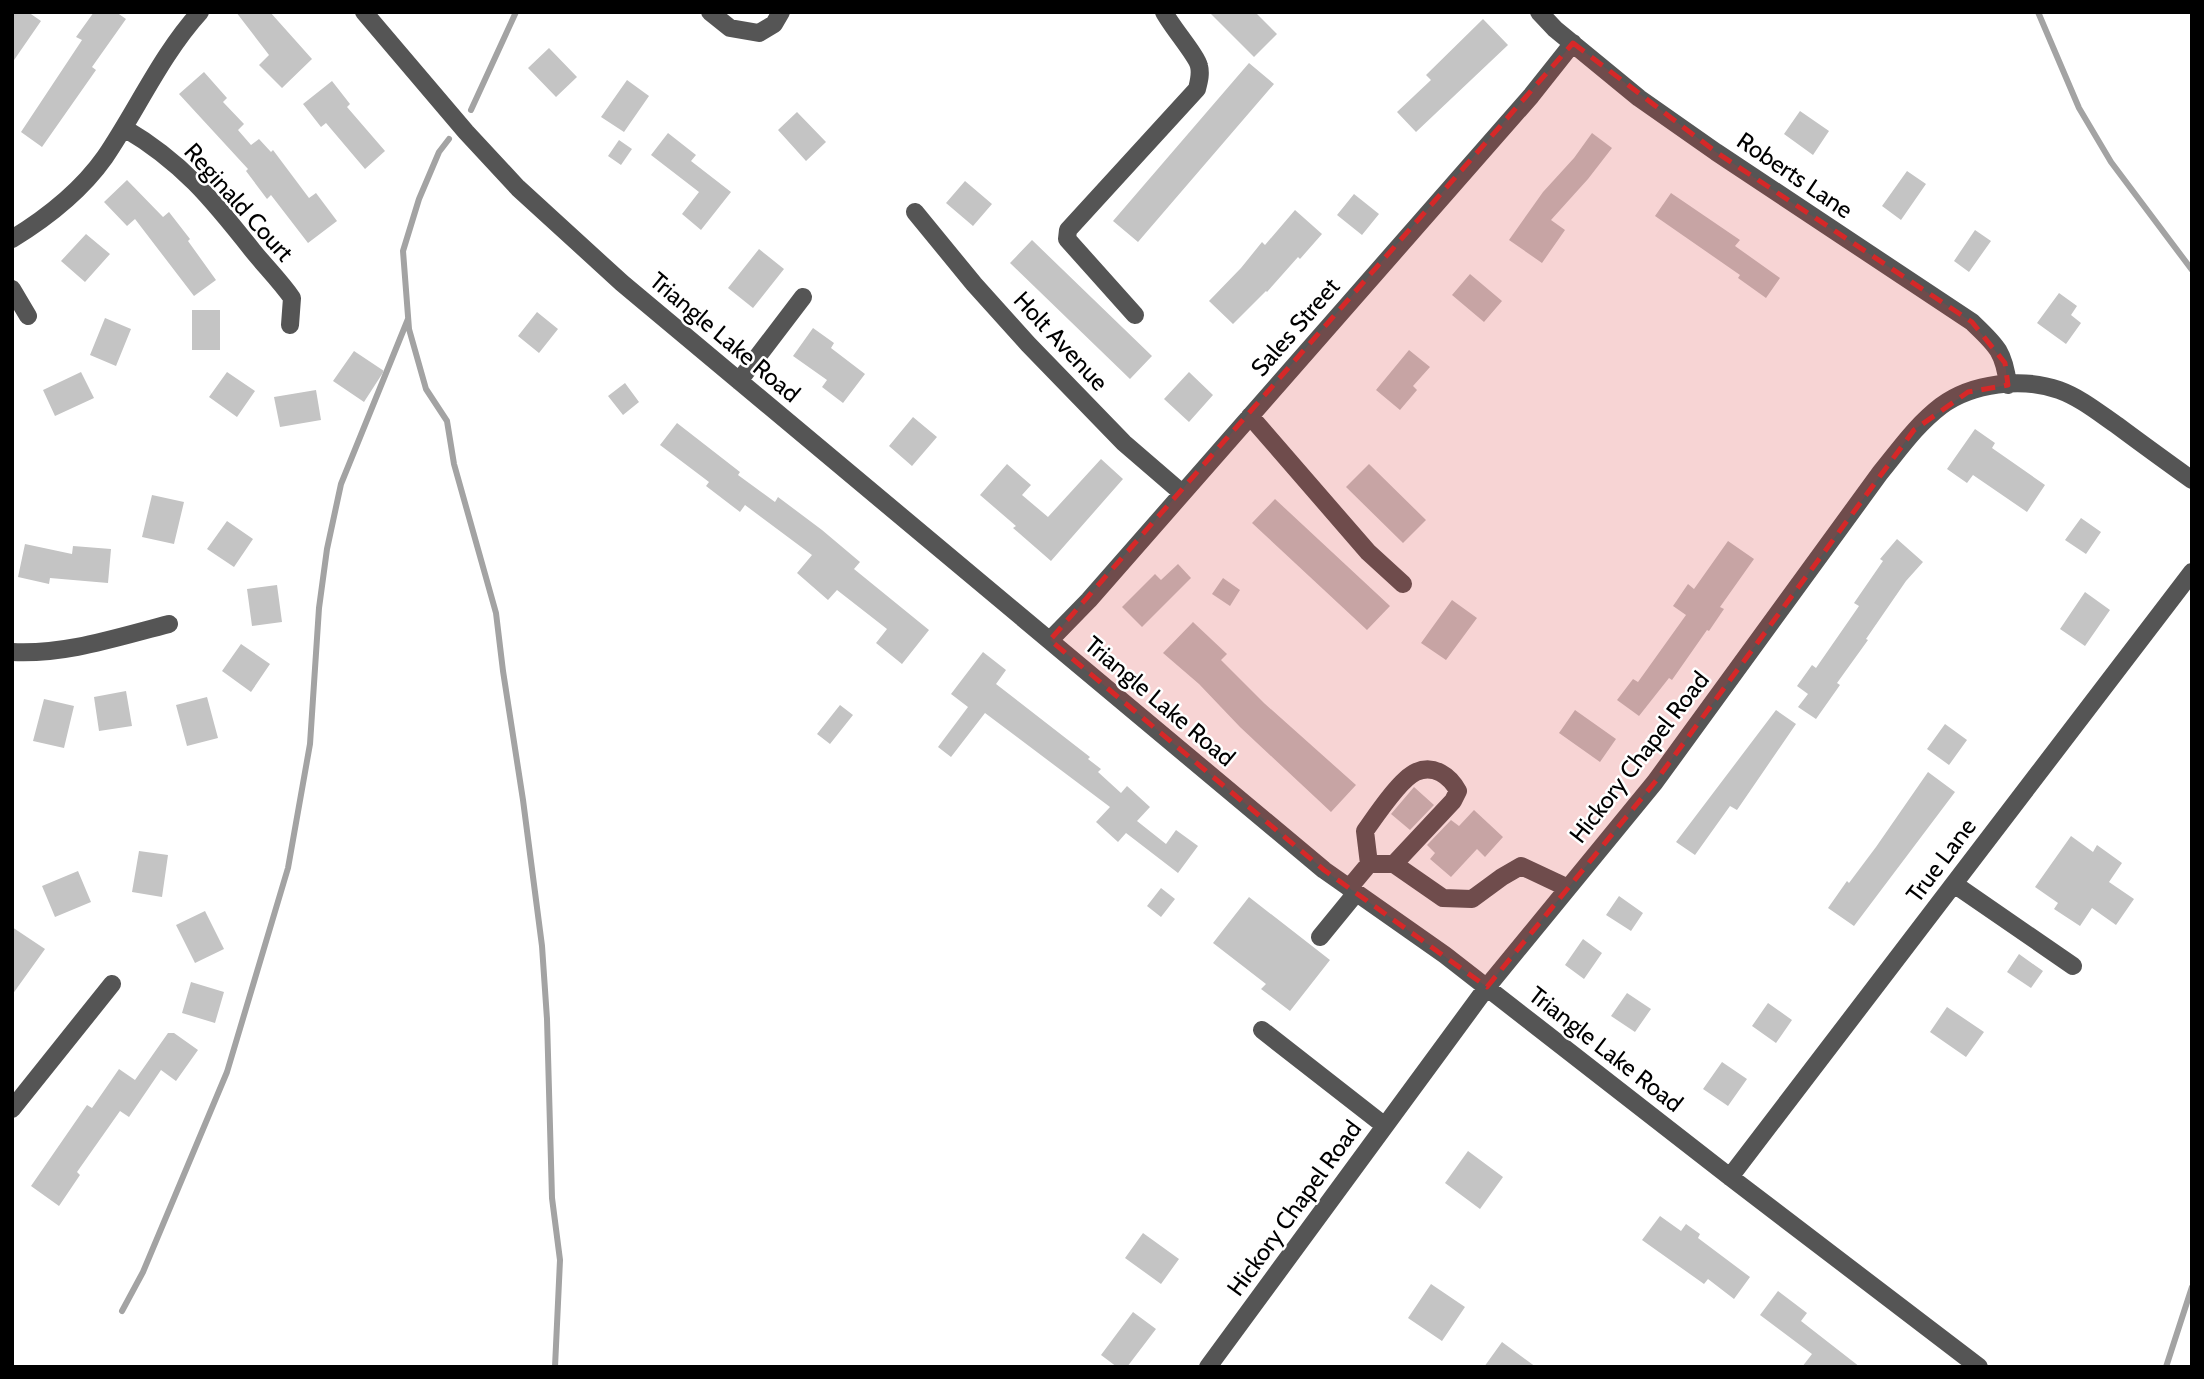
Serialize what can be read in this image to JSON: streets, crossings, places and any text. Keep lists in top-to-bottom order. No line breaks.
{"streets":{"street":["Roberts Lane","Reginald Court","Sales Street","Triangle Lake Road","Holt Avenue","Hickory Chapel Road","True Lane"]},"crossings":[["Roberts Lane","Sales Street"],["Roberts Lane","Hickory Chapel Road"],["Sales Street","Triangle Lake Road"],["Sales Street","Holt Avenue"],["Triangle Lake Road","Hickory Chapel Road"],["Triangle Lake Road","True Lane"]]}
